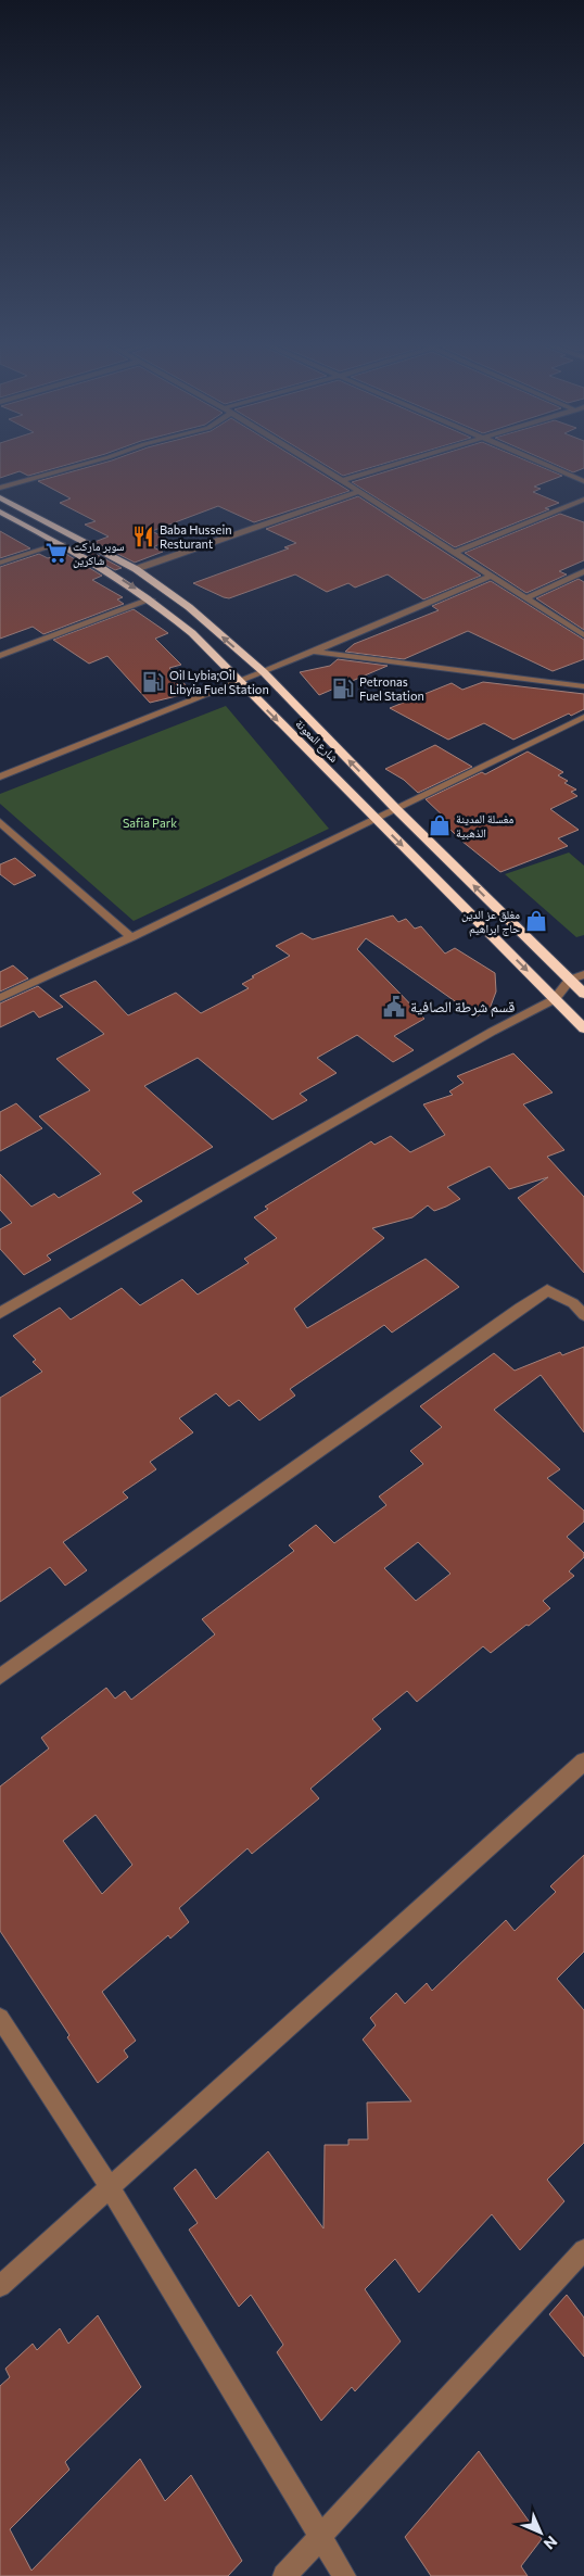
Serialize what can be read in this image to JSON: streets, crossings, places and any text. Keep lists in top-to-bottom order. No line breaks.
{"streets":{"highway":["شارع المعونة"]},"parks":["Safia Park"],"places":{"restaurant":["Baba Hussein Resturant"],"supermarket":["سوبر ماركت شاكرين"],"fuel station":["Oil Lybia;Oil Libyia Fuel Station","Petronas Fuel Station"],"shop":["مغسلة المدينة الذهبية","مغلق عز الدين حاج ابراهيم"],"public building":["قسم شرطة الصافية"]},"north":"bottom right"}
